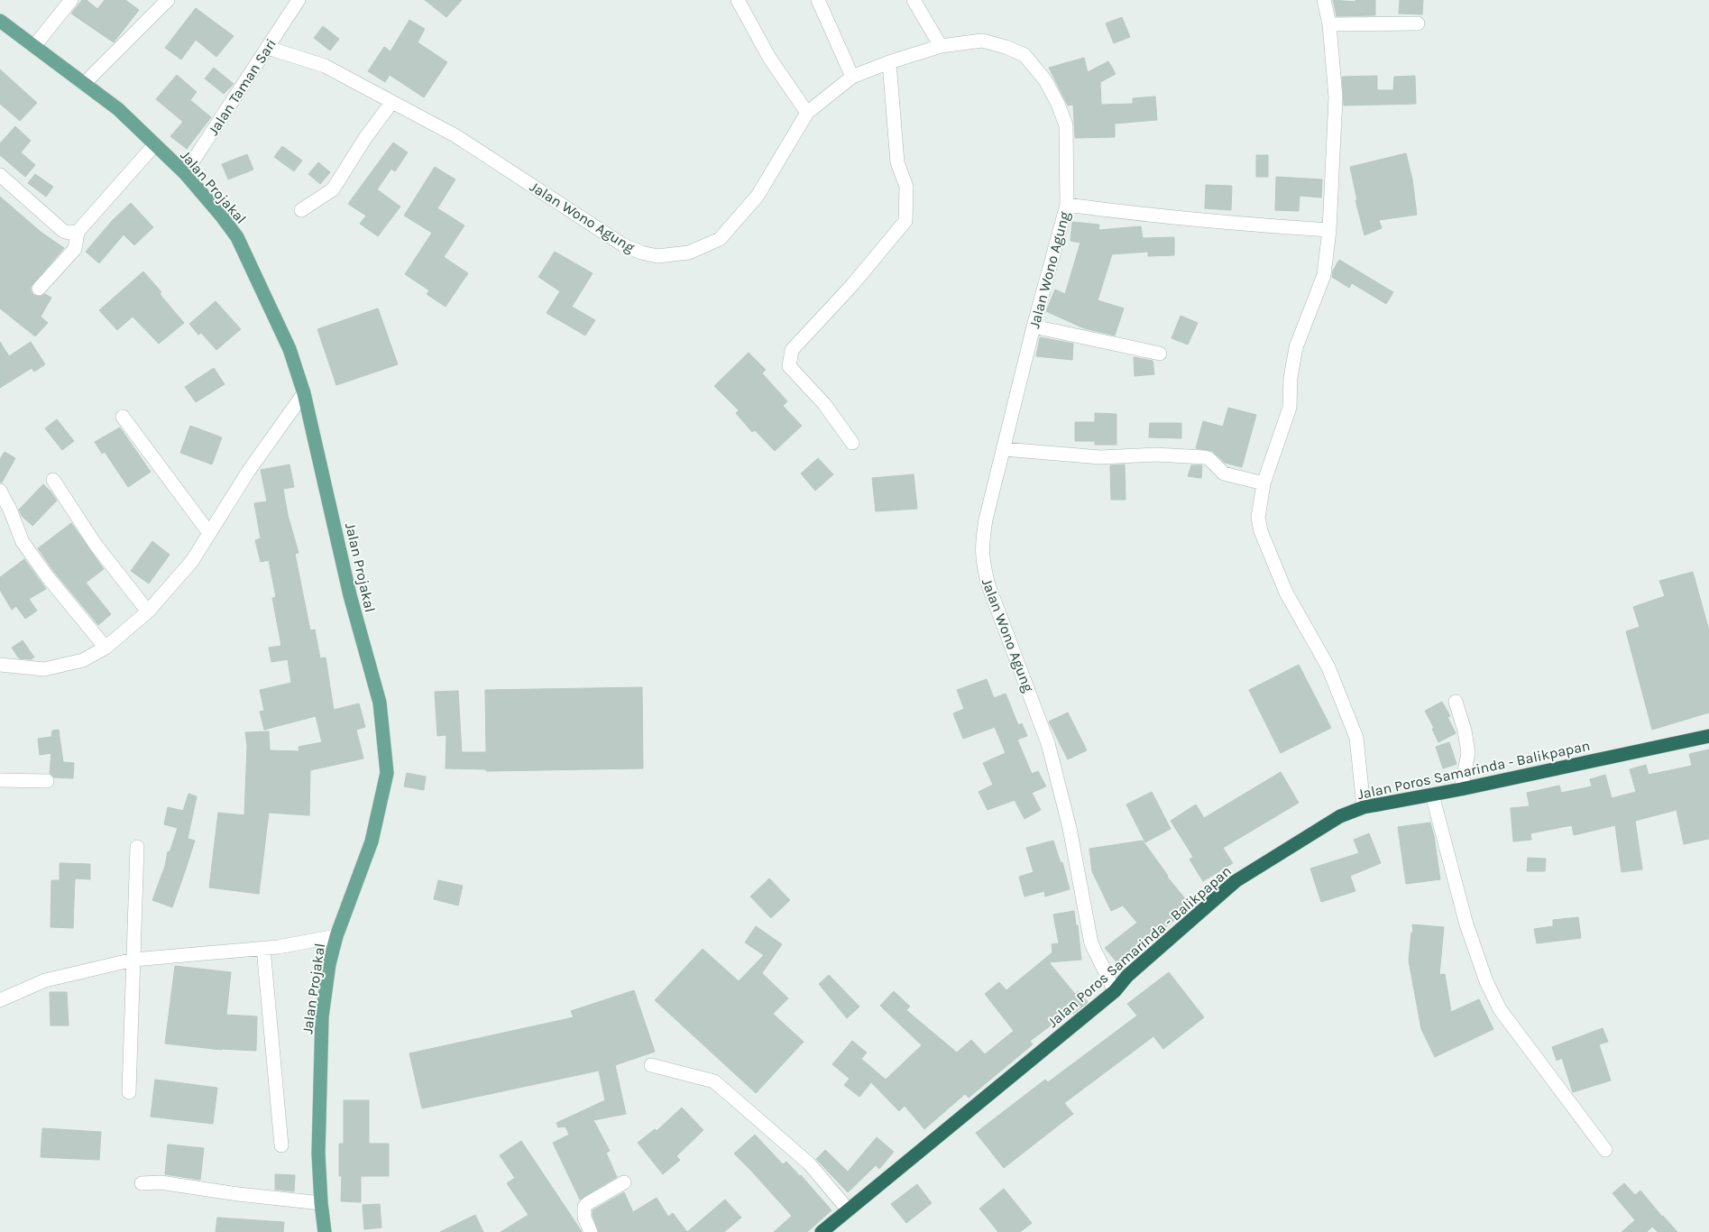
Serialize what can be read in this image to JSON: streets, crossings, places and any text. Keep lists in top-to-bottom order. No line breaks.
{"streets":{"highway":["Jalan Poros Samarinda - Balikpapan"],"main road":["Jalan Projakal"],"street":["Jalan Taman Sari","Jalan Wono Agung"]},"crossings":[["Jalan Taman Sari","Jalan Projakal"],["Jalan Taman Sari","Jalan Wono Agung"],["Jalan Wono Agung","Jalan Poros Samarinda - Balikpapan"]]}
